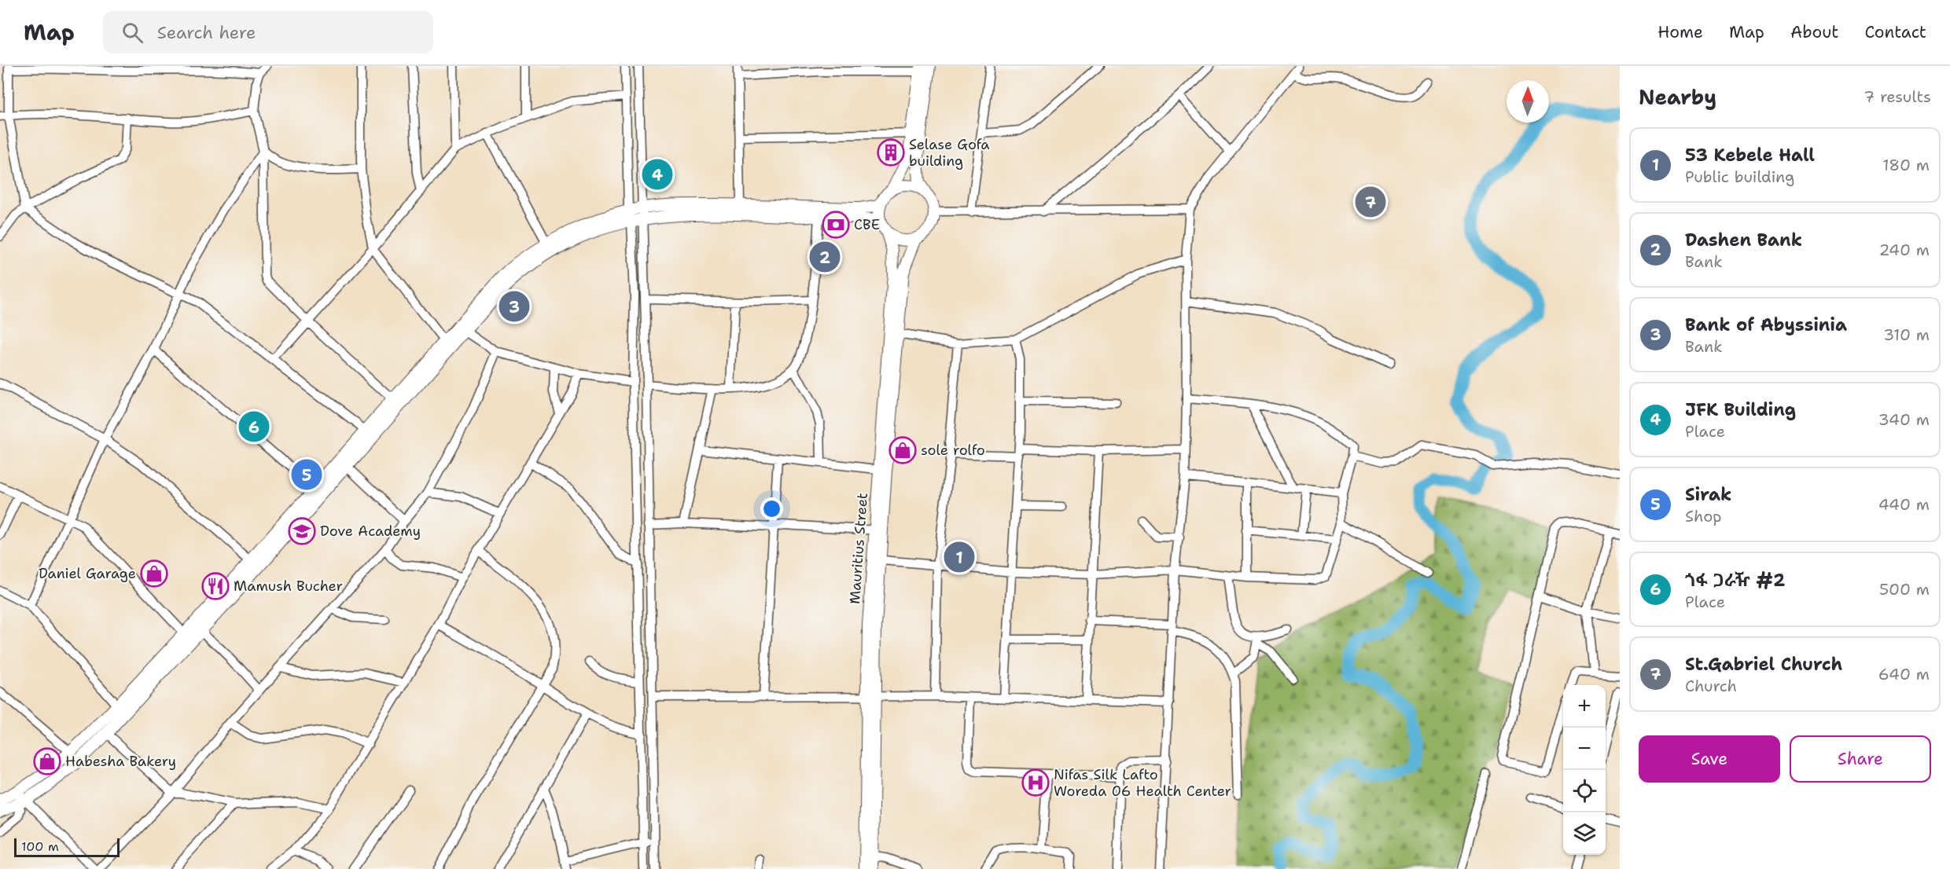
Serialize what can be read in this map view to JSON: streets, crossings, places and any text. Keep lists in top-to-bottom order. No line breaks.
{"streets":{"main road":["Mauritius Street"]},"places":{"building":["Selase Gofa building"],"bank":["CBE"],"shop":["sole rolfo","Daniel Garage","Habesha Bakery"],"school or university":["Dove Academy"],"restaurant":["Mamush Bucher"],"hospital":["Nifas Silk Lafto Woreda 06 Health Center"]},"scale_bar":"100 m","north":"top","page":{"header":"Map","search":"Search here","nav":["Home","Map","About","Contact"],"heading":["Nearby","7 results"],"list":[{"mark":"1","name":"53 Kebele Hall","note":"Public building","value":"180 m"},{"mark":"2","name":"Dashen Bank","note":"Bank","value":"240 m"},{"mark":"3","name":"Bank of Abyssinia","note":"Bank","value":"310 m"},{"mark":"4","name":"JFK Building","note":"Place","value":"340 m"},{"mark":"5","name":"Sirak","note":"Shop","value":"440 m"},{"mark":"6","name":"ጎፋ ጋራዥ #2","note":"Place","value":"500 m"},{"mark":"7","name":"St.Gabriel Church","note":"Church","value":"640 m"}],"pins":["4","7","2","3","6","5","1"],"map_buttons":["+","−"],"buttons":["Save","Share"],"scale":"100 m"}}
